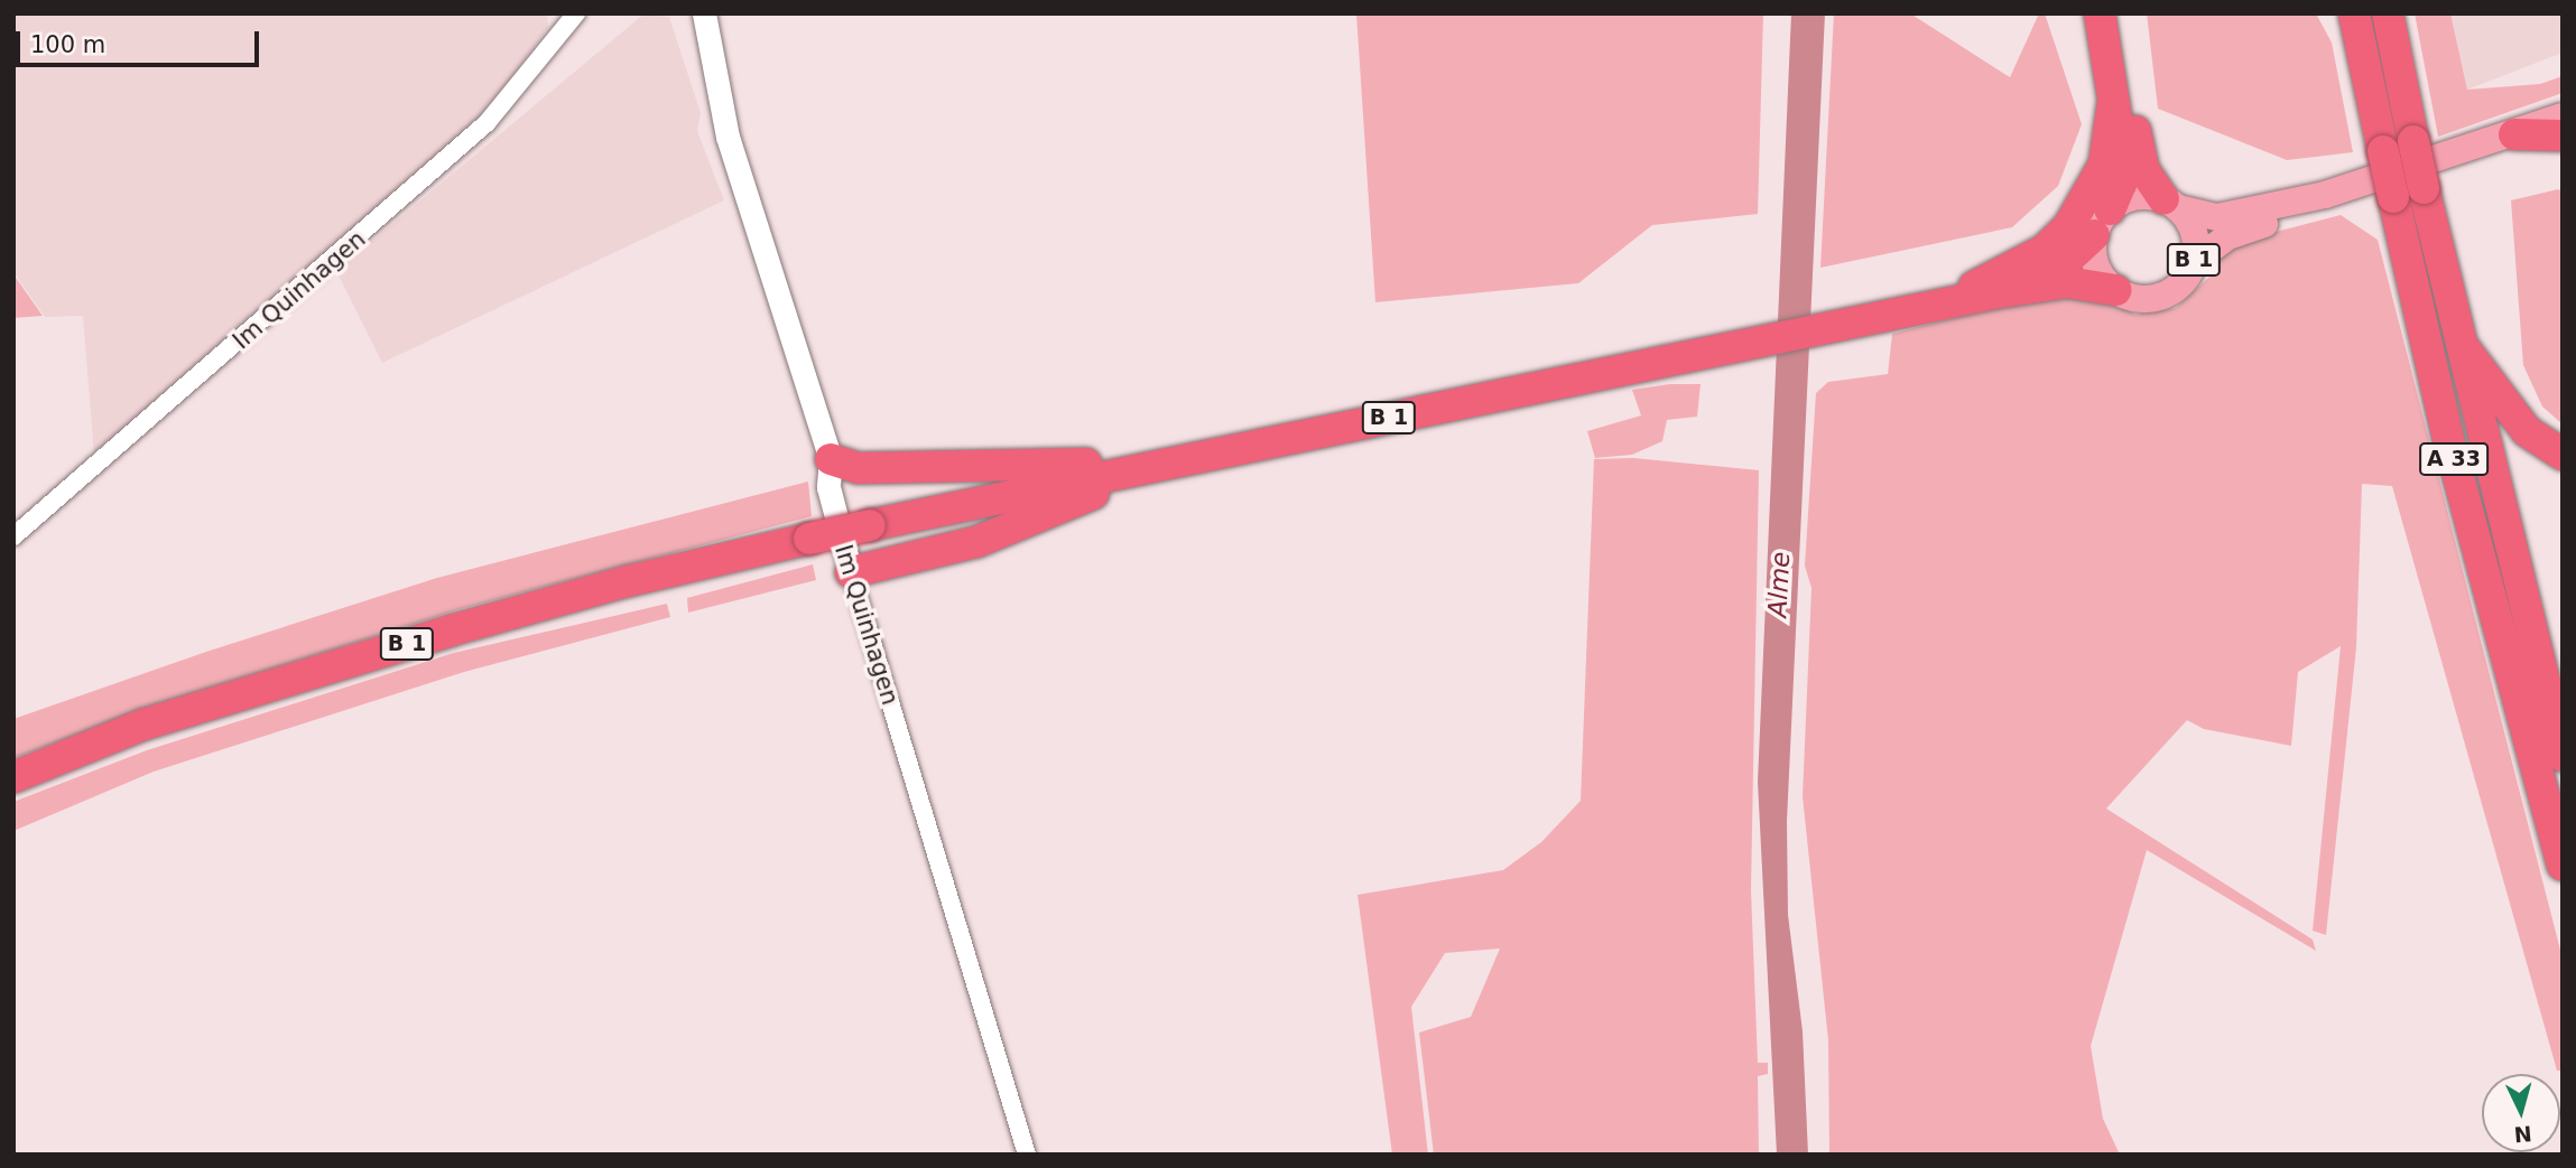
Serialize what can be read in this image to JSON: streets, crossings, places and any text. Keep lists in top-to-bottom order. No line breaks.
{"streets":{"highway":["B 1","A 33"],"street":["Im Quinhagen"]},"crossings":[["B 1","Im Quinhagen"]],"water":["Alme"],"scale_bar":"100 m","north":"bottom"}
